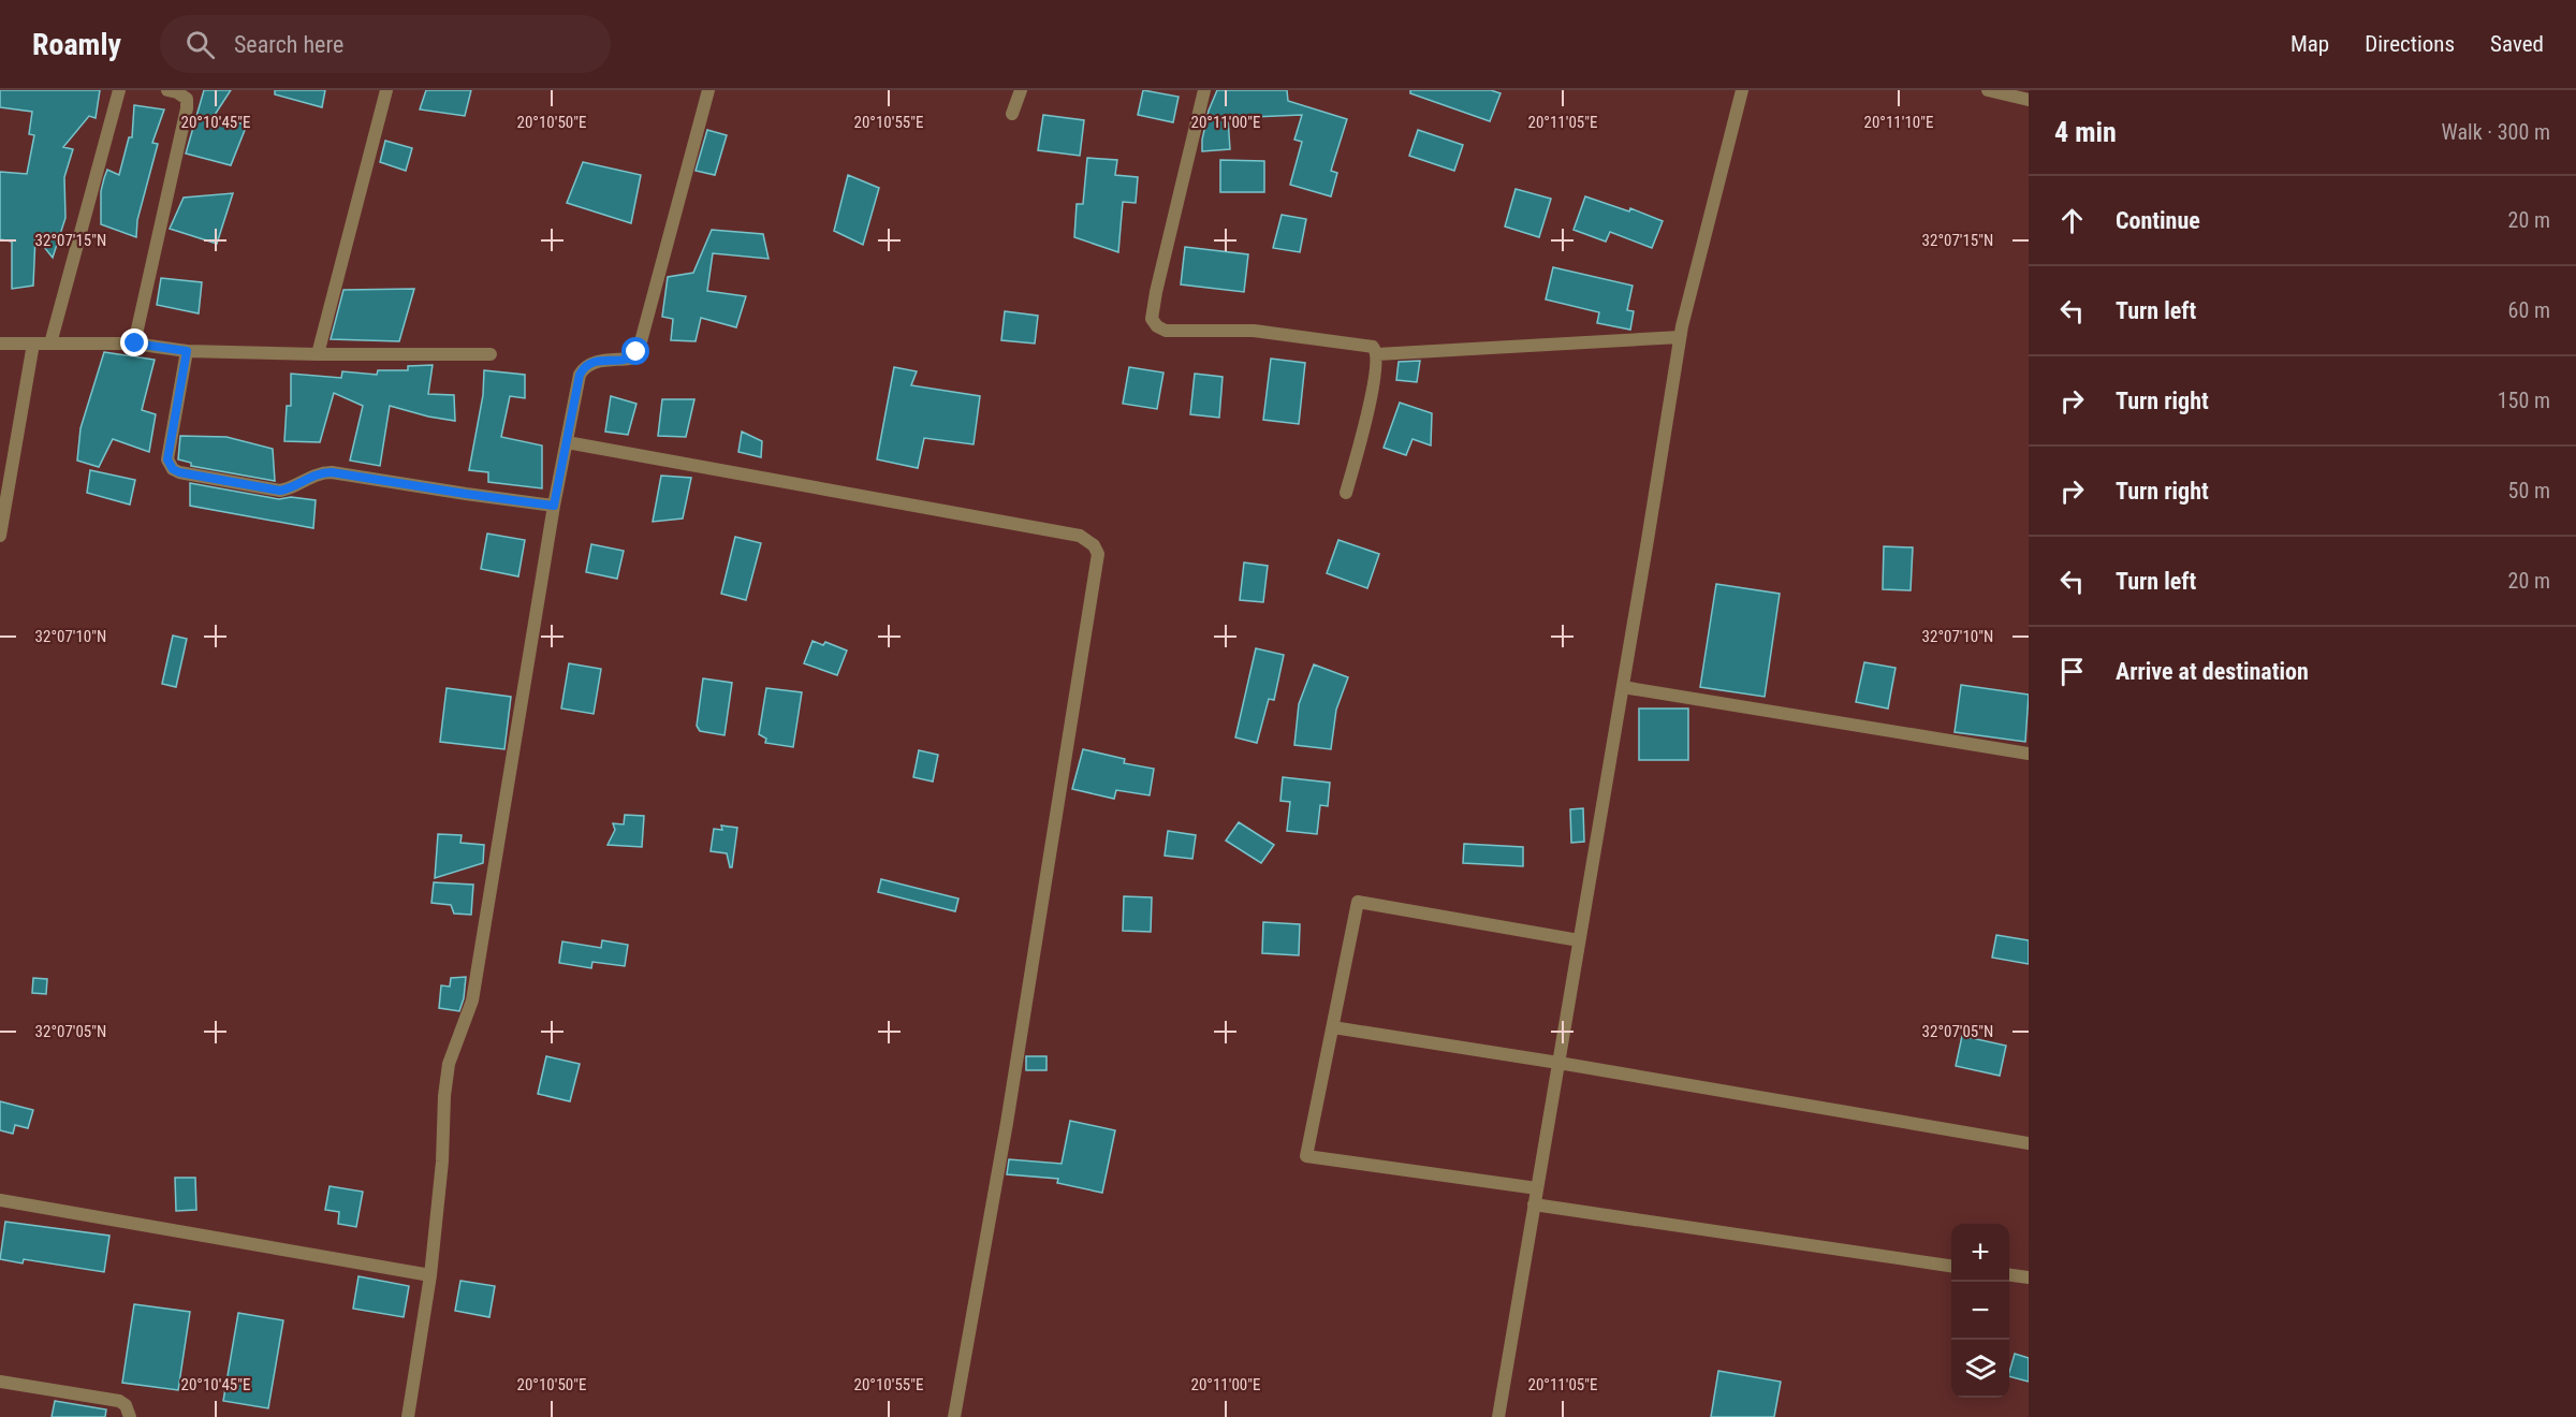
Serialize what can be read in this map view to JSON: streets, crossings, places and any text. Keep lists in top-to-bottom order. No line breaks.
{"page":{"header":"Roamly","search":"Search here","nav":["Map","Directions","Saved"],"heading":["4 min","Walk · 300 m"],"list":[["Continue","20 m"],["Turn left","60 m"],["Turn right","150 m"],["Turn right","50 m"],["Turn left","20 m"],"Arrive at destination"],"map_buttons":["+","−"]},"coordinates":["20°10'45\"E","20°10'50\"E","20°10'55\"E","20°11'00\"E","20°11'05\"E","20°11'10\"E","32°07'15\"N","32°07'10\"N","32°07'05\"N"]}
